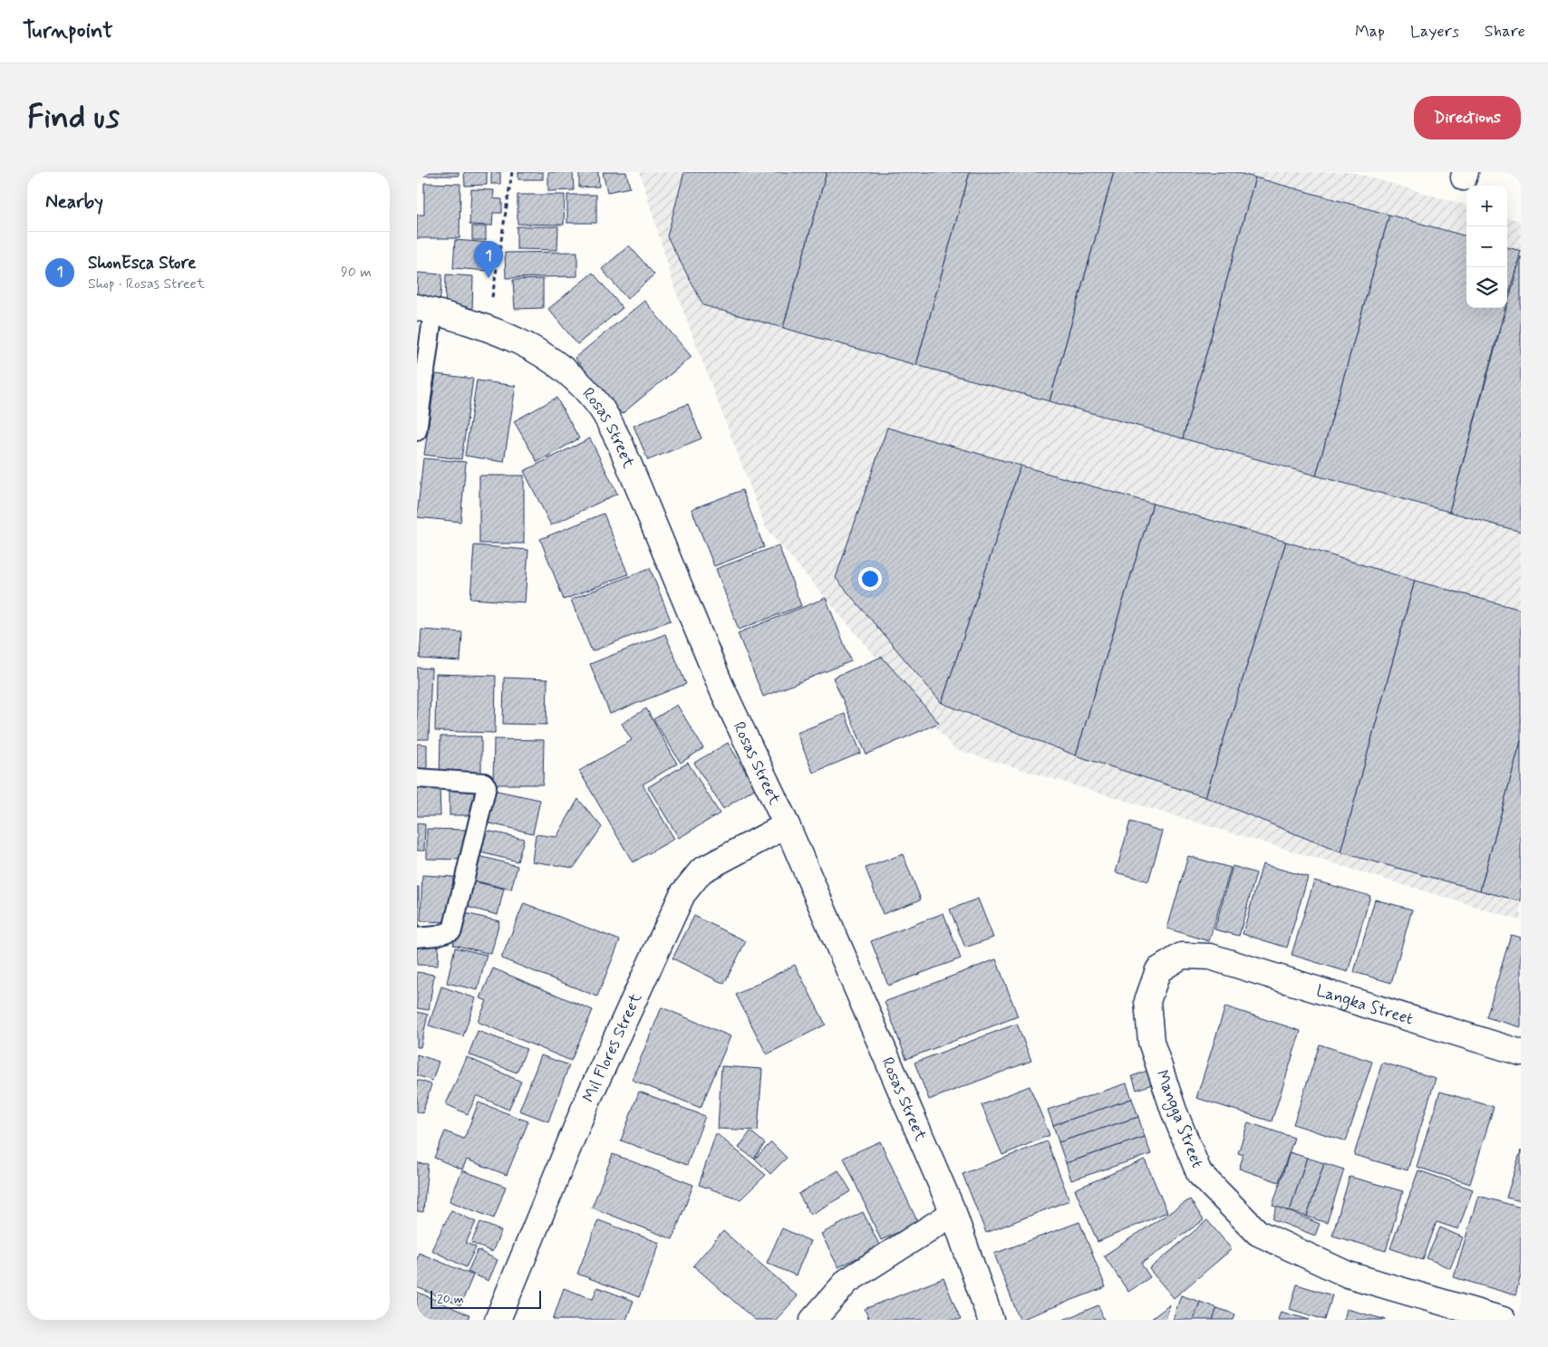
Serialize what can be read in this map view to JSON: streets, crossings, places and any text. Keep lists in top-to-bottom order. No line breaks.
{"streets":{"street":["Rosas Street","Langka Street","Mil Flores Street","Mangga Street"]},"crossings":[["Rosas Street","Mil Flores Street"],["Langka Street","Mangga Street"]],"scale_bar":"20 m","page":{"header":"Turnpoint","nav":["Map","Layers","Share"],"buttons":"Directions","title":"Find us","heading":"Nearby","map_buttons":["+","−"],"list":[{"mark":"1","name":"ShonEsca Store","note":"Shop · Rosas Street","value":"90 m"}],"pins":"1","scale":"20 m"}}
